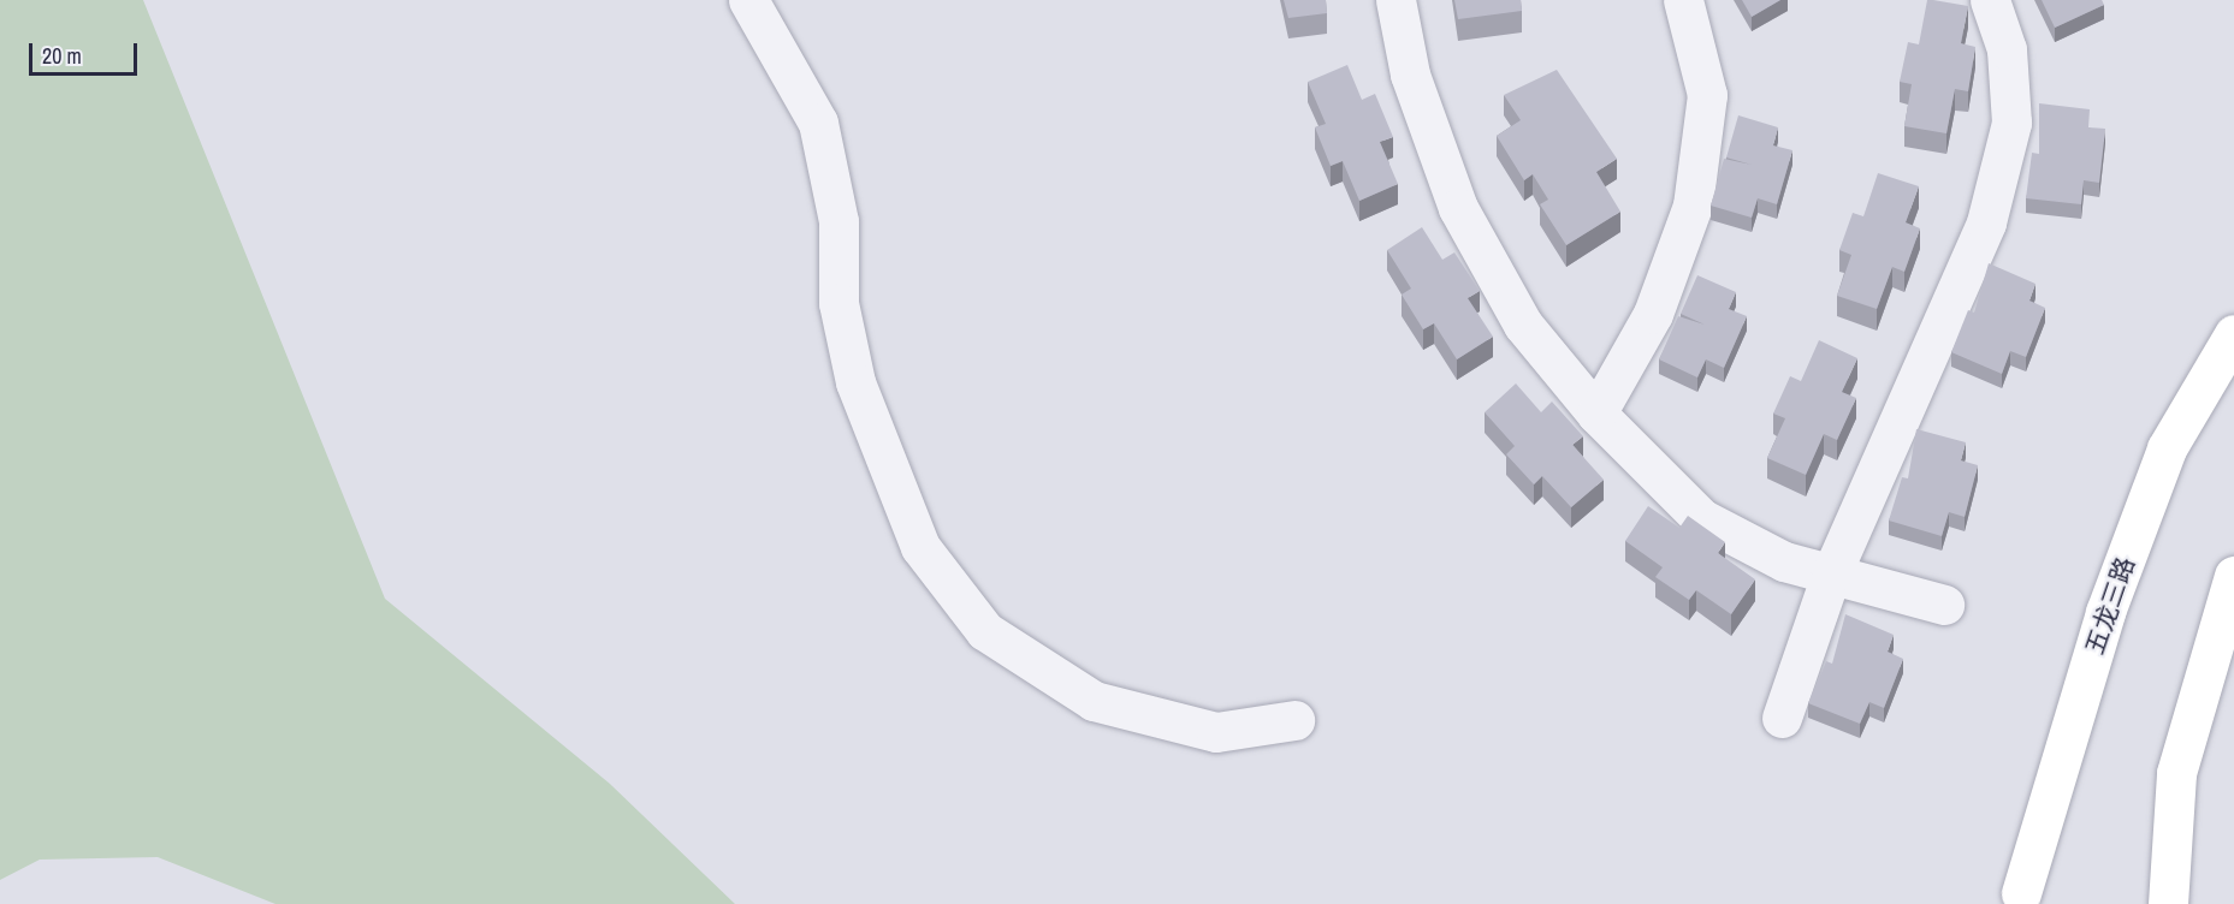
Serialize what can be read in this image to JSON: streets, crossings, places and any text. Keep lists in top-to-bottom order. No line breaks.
{"streets":{"main road":["五龙三路"]},"scale_bar":"20 m"}
